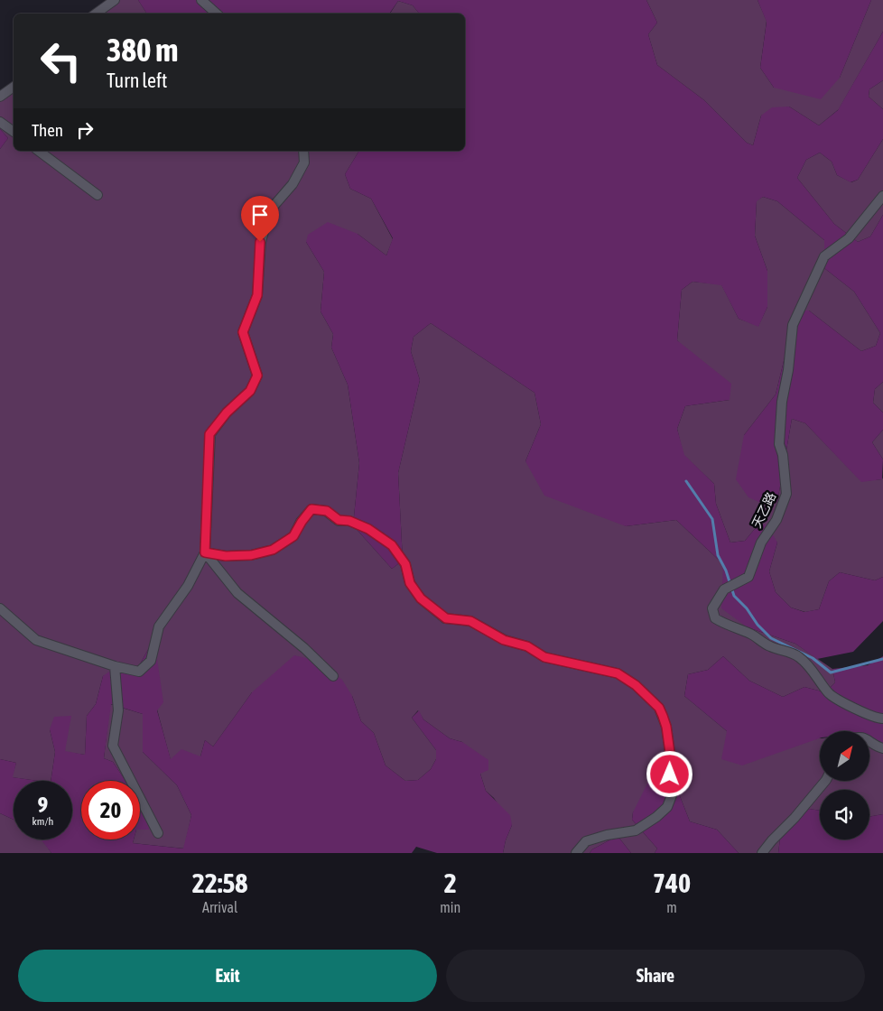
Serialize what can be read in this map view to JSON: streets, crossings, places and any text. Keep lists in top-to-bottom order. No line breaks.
{"streets":{"street":["天乙路"]},"north":"top right","page":{"turn":["380 m","Turn left"],"then":"Then","speed":"9 km/h","limit":"20","eta":["22:58","Arrival","2","min","740","m"],"buttons":["Exit","Share"]}}
